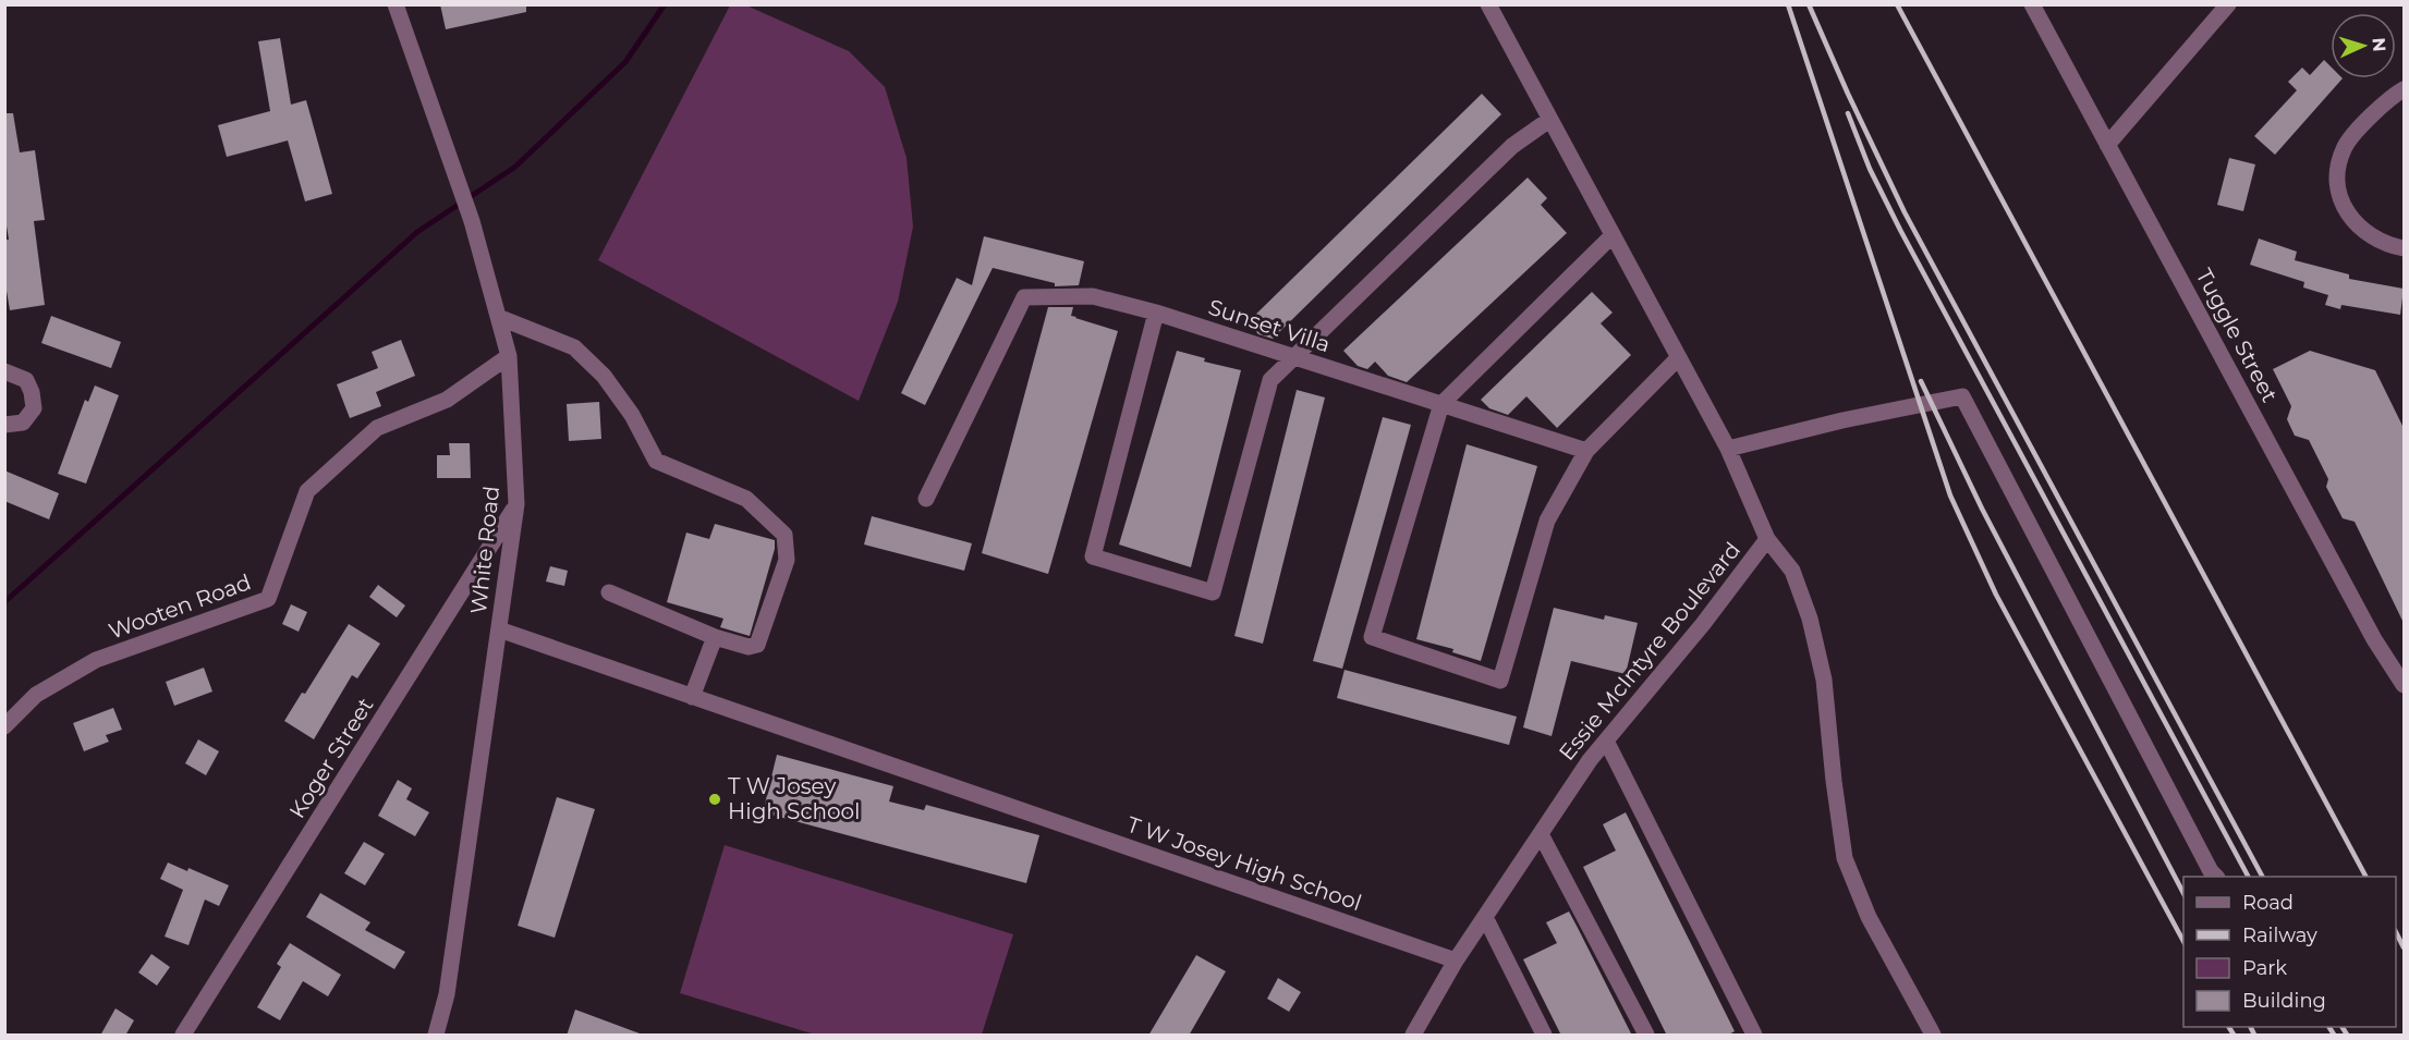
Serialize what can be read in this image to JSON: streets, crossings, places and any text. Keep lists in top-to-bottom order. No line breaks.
{"streets":{"street":["Sunset Villa","Tuggle Street","White Road","Wooten Road","Essie McIntyre Boulevard","Koger Street","T W Josey High School"]},"crossings":[["White Road","Wooten Road"],["White Road","Koger Street"],["White Road","T W Josey High School"],["Essie McIntyre Boulevard","T W Josey High School"]],"places":["T W Josey High School"],"legend":["Road","Railway","Park","Building"],"north":"right"}
